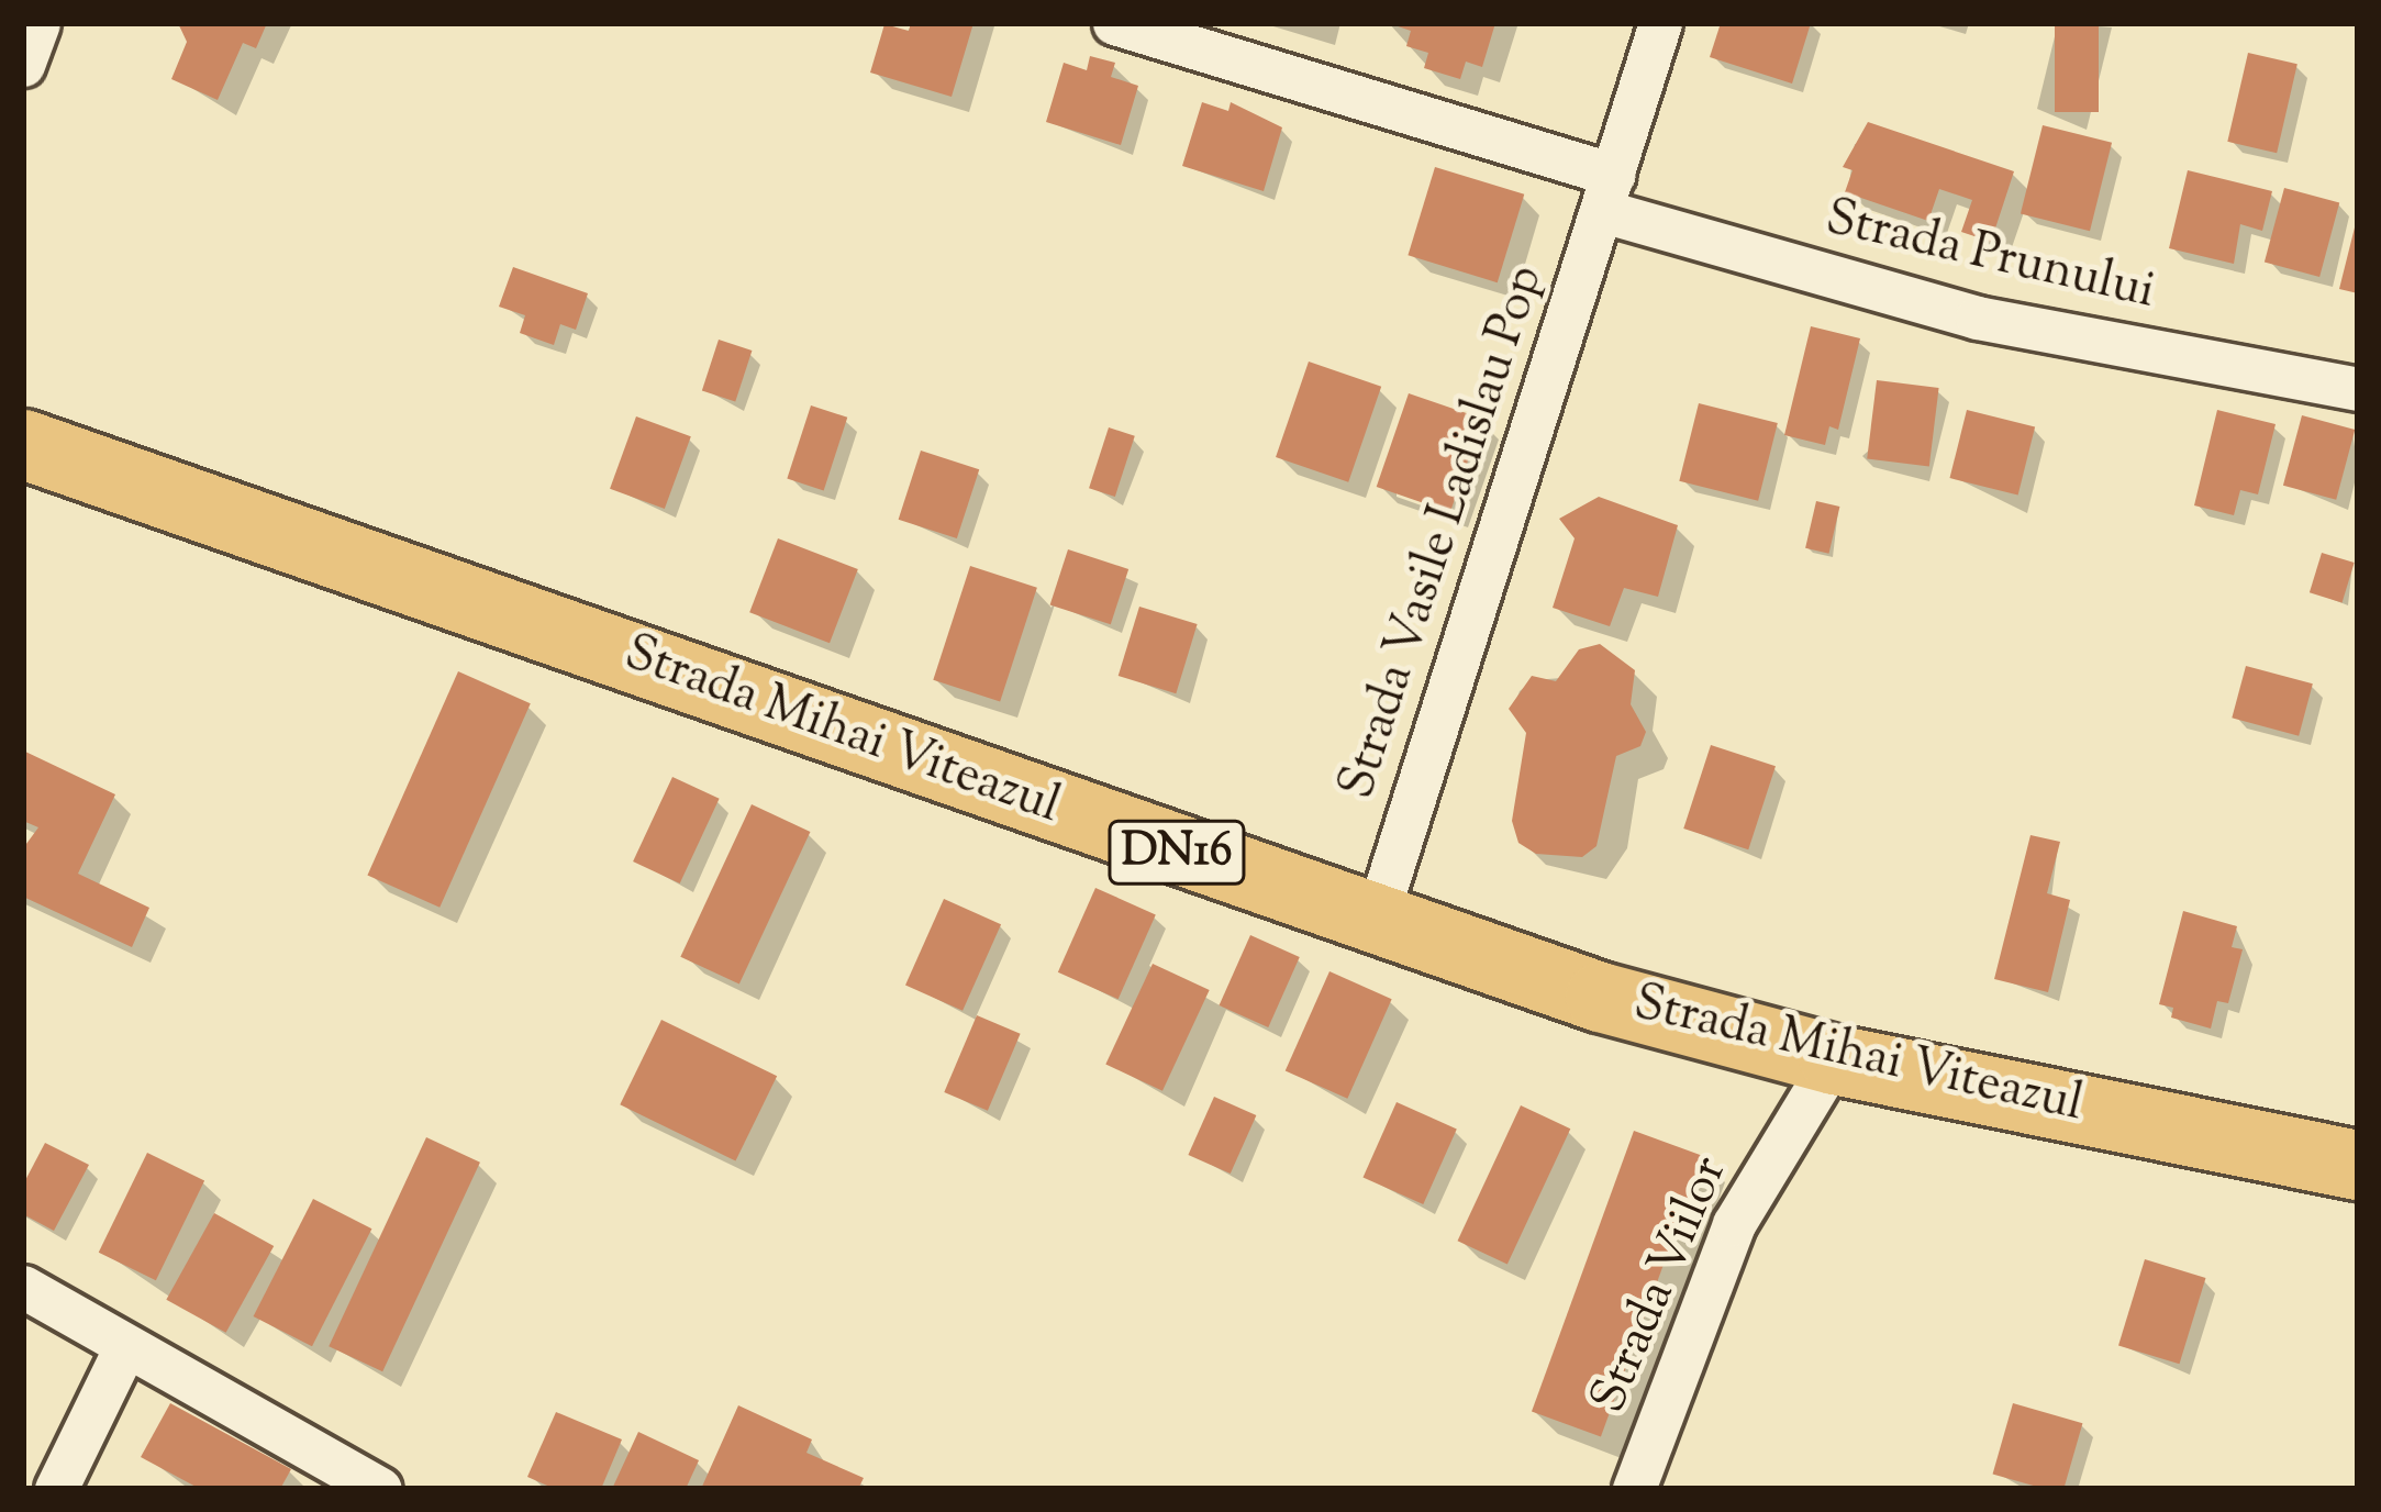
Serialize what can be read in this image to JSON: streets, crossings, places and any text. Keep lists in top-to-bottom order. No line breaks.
{"streets":{"highway":["Strada Mihai Viteazul","DN16"],"street":["Strada Prunului","Strada Vasile Ladislau Pop","Strada Viilor"]},"crossings":[["Strada Prunului","Strada Vasile Ladislau Pop"],["Strada Vasile Ladislau Pop","Strada Mihai Viteazul"],["Strada Mihai Viteazul","Strada Viilor"]]}
